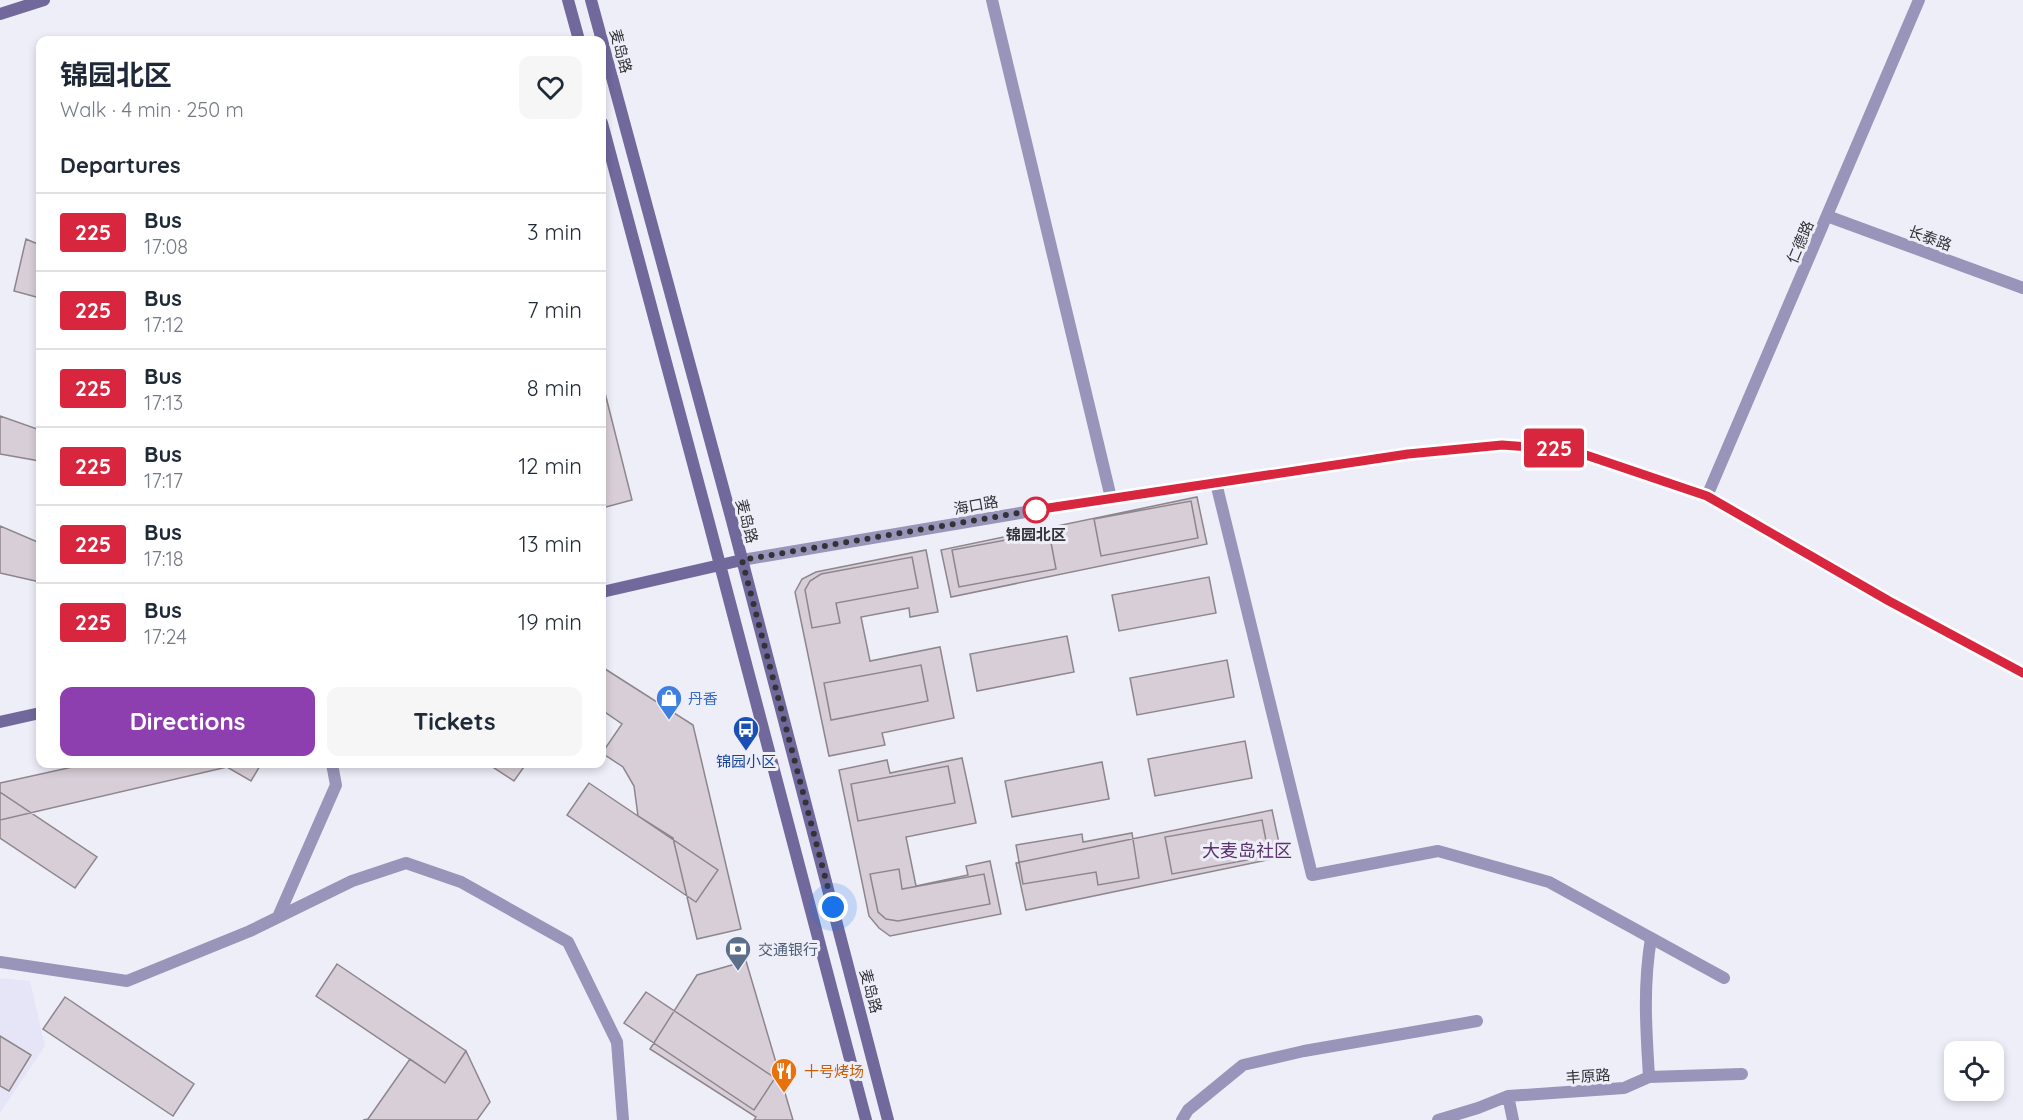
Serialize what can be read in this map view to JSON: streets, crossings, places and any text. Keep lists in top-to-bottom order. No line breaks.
{"streets":{"main road":["麦岛路","海口路"],"street":["长泰路","仁德路","丰原路"]},"crossings":[["麦岛路","海口路"],["长泰路","仁德路"],["仁德路","海口路"]],"districts":["大麦岛社区"],"places":{"other":["锦园北区"],"shop":["丹香"],"bus stop":["锦园小区"],"bank":["交通银行"],"restaurant":["十号烤场"]},"lines":["bus line 225"],"page":{"on_map":"225","heading":[["锦园北区","Walk · 4 min · 250 m"],"Departures"],"list":[{"mark":"225","name":"Bus","note":"17:08","value":"3 min"},{"mark":"225","name":"Bus","note":"17:12","value":"7 min"},{"mark":"225","name":"Bus","note":"17:13","value":"8 min"},{"mark":"225","name":"Bus","note":"17:17","value":"12 min"},{"mark":"225","name":"Bus","note":"17:18","value":"13 min"},{"mark":"225","name":"Bus","note":"17:24","value":"19 min"}],"buttons":["Directions","Tickets"]}}
